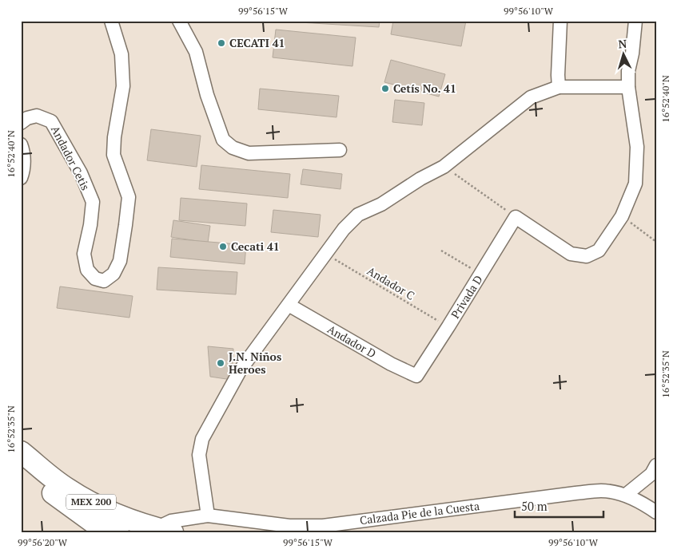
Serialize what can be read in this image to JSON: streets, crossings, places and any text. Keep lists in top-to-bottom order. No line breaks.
{"streets":{"main road":["MEX 200","Calzada Pie de la Cuesta"],"street":["Andador Cetis","Privada D","Andador D"],"path":["Andador C"]},"crossings":[["Andador C","Privada D"],["Privada D","Andador D"]],"places":["CECATI 41","Cetís No. 41","Cecati 41","J.N. Niños Heroes"],"scale_bar":"50 m","north":"top","coordinates":["99°56'15\"W","99°56'10\"W","16°52'40\"N","16°52'35\"N","99°56'20\"W"]}
